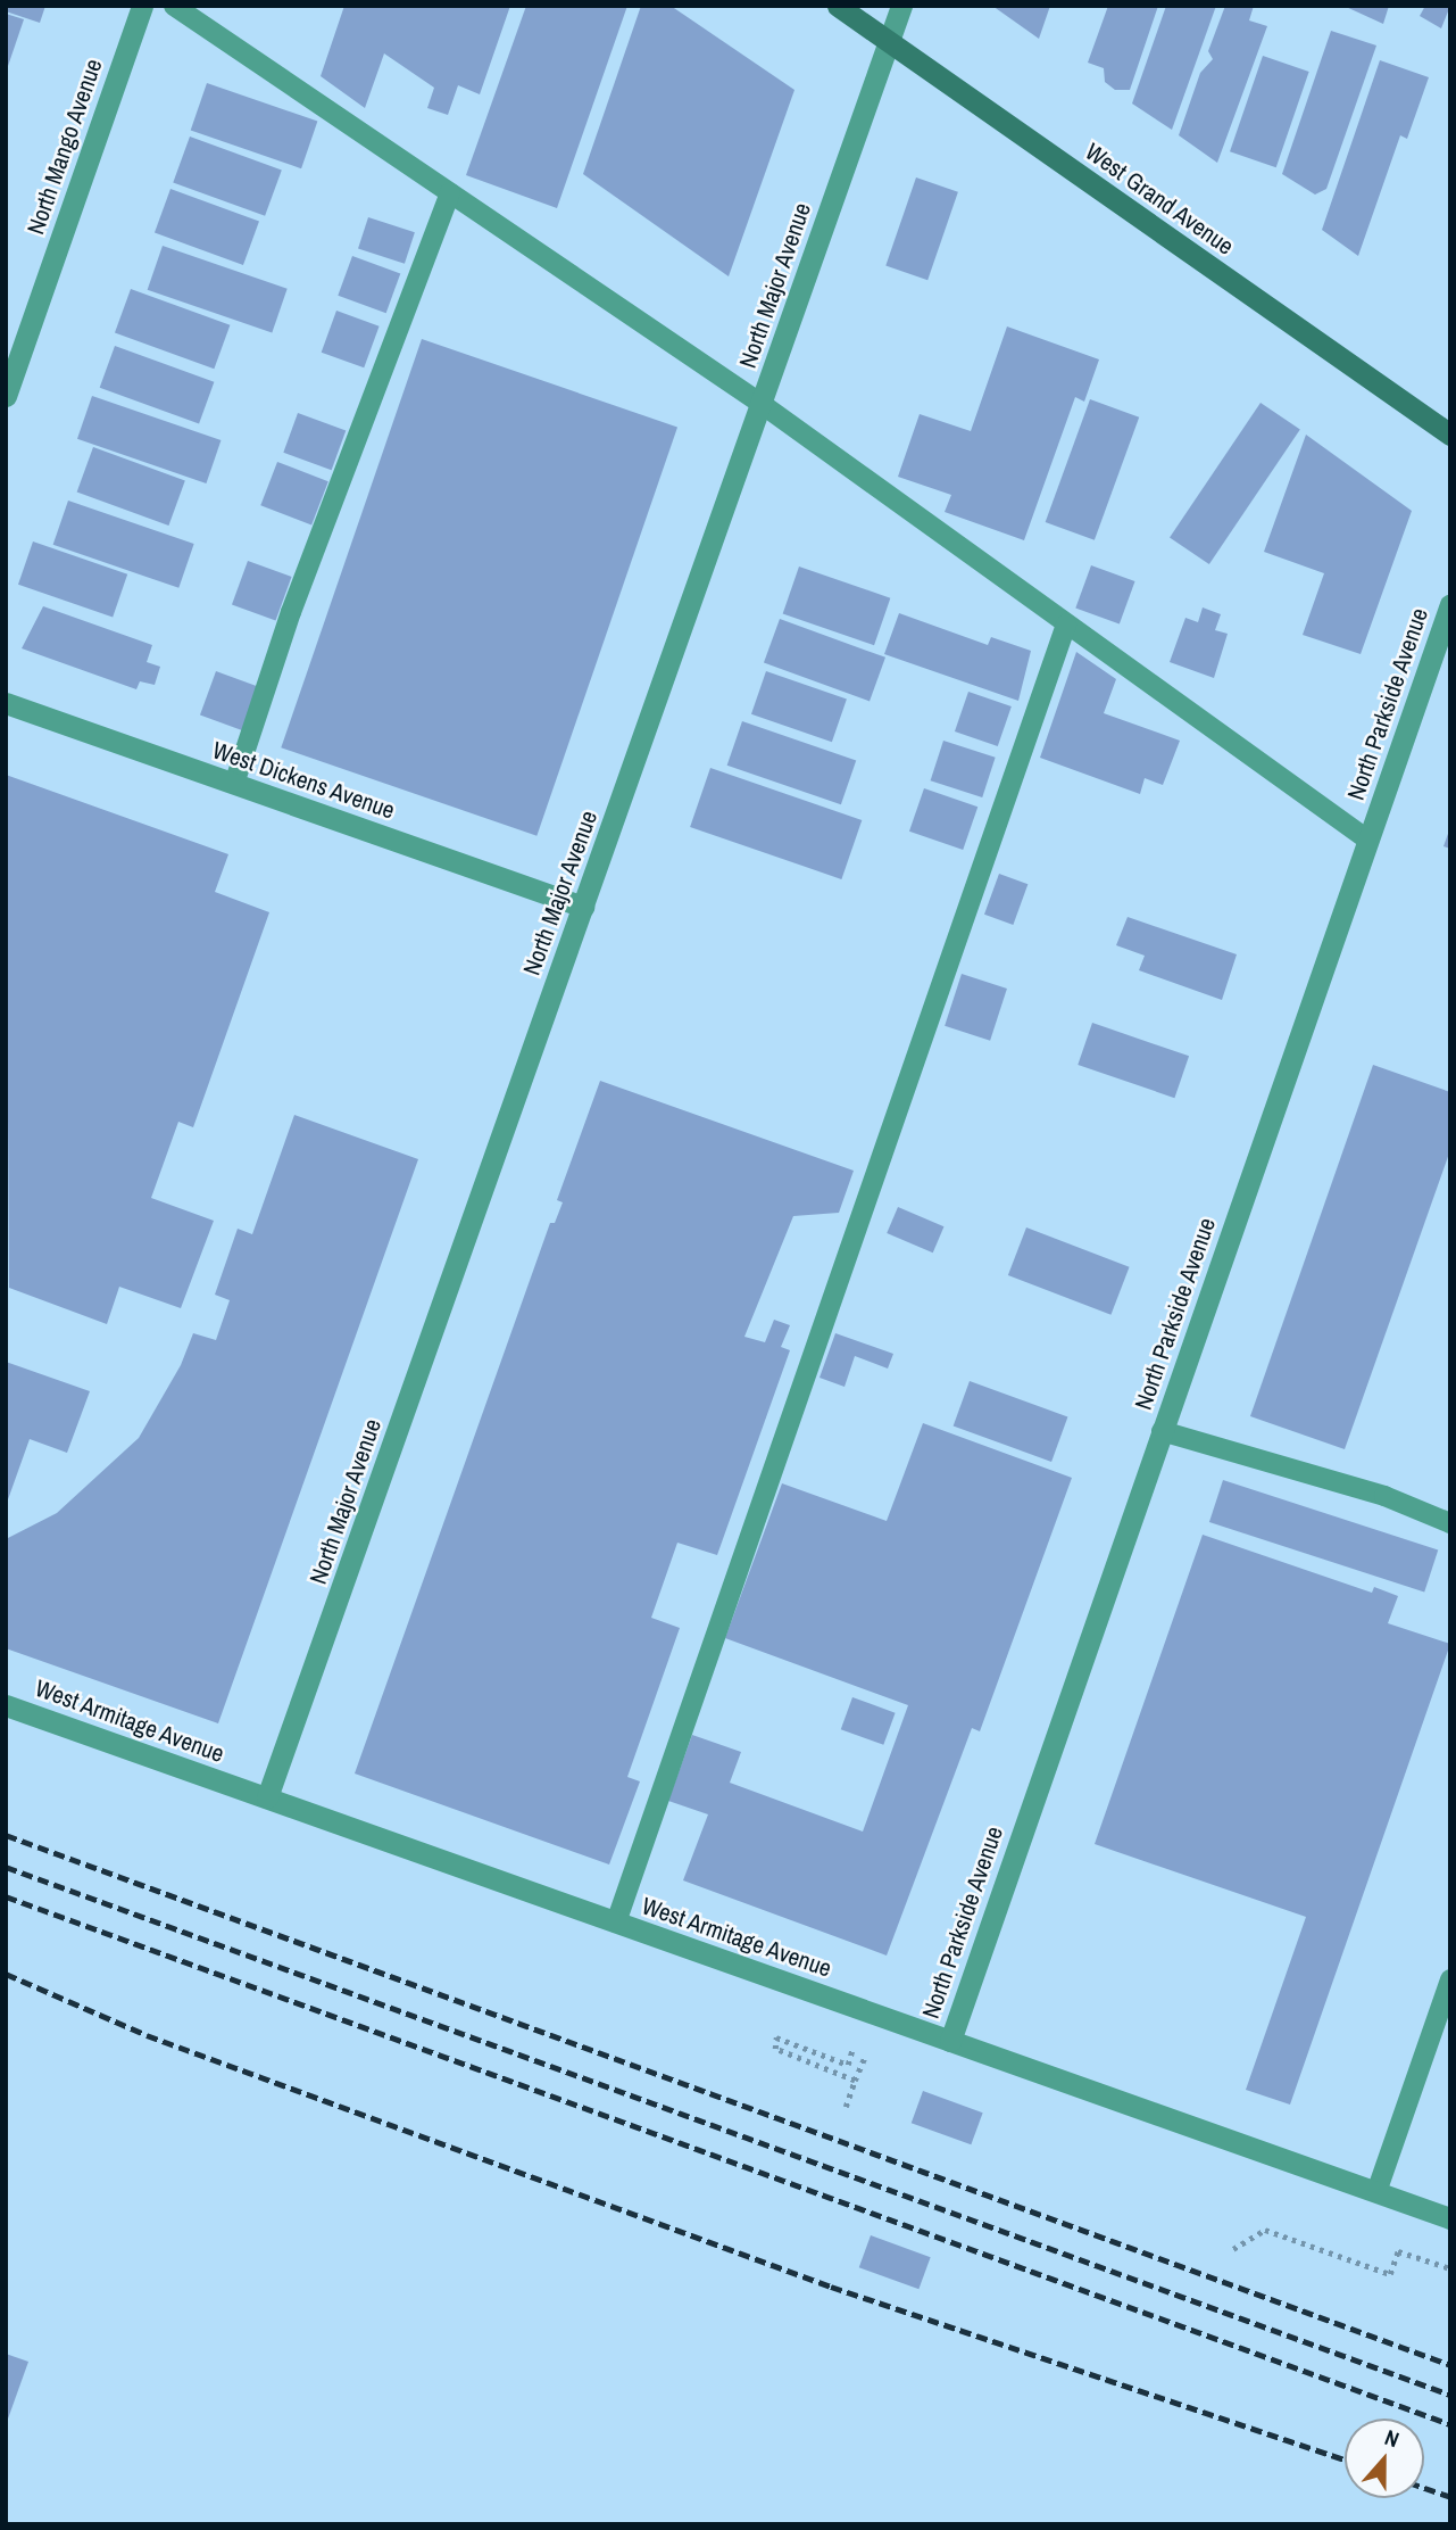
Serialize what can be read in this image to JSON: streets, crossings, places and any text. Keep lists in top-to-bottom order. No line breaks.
{"streets":{"main road":["West Grand Avenue"],"street":["North Mango Avenue","North Major Avenue","North Parkside Avenue","West Dickens Avenue","West Armitage Avenue"]},"crossings":[["West Grand Avenue","North Major Avenue"],["North Major Avenue","West Dickens Avenue"],["North Major Avenue","West Armitage Avenue"],["North Parkside Avenue","West Armitage Avenue"]],"north":"top"}
